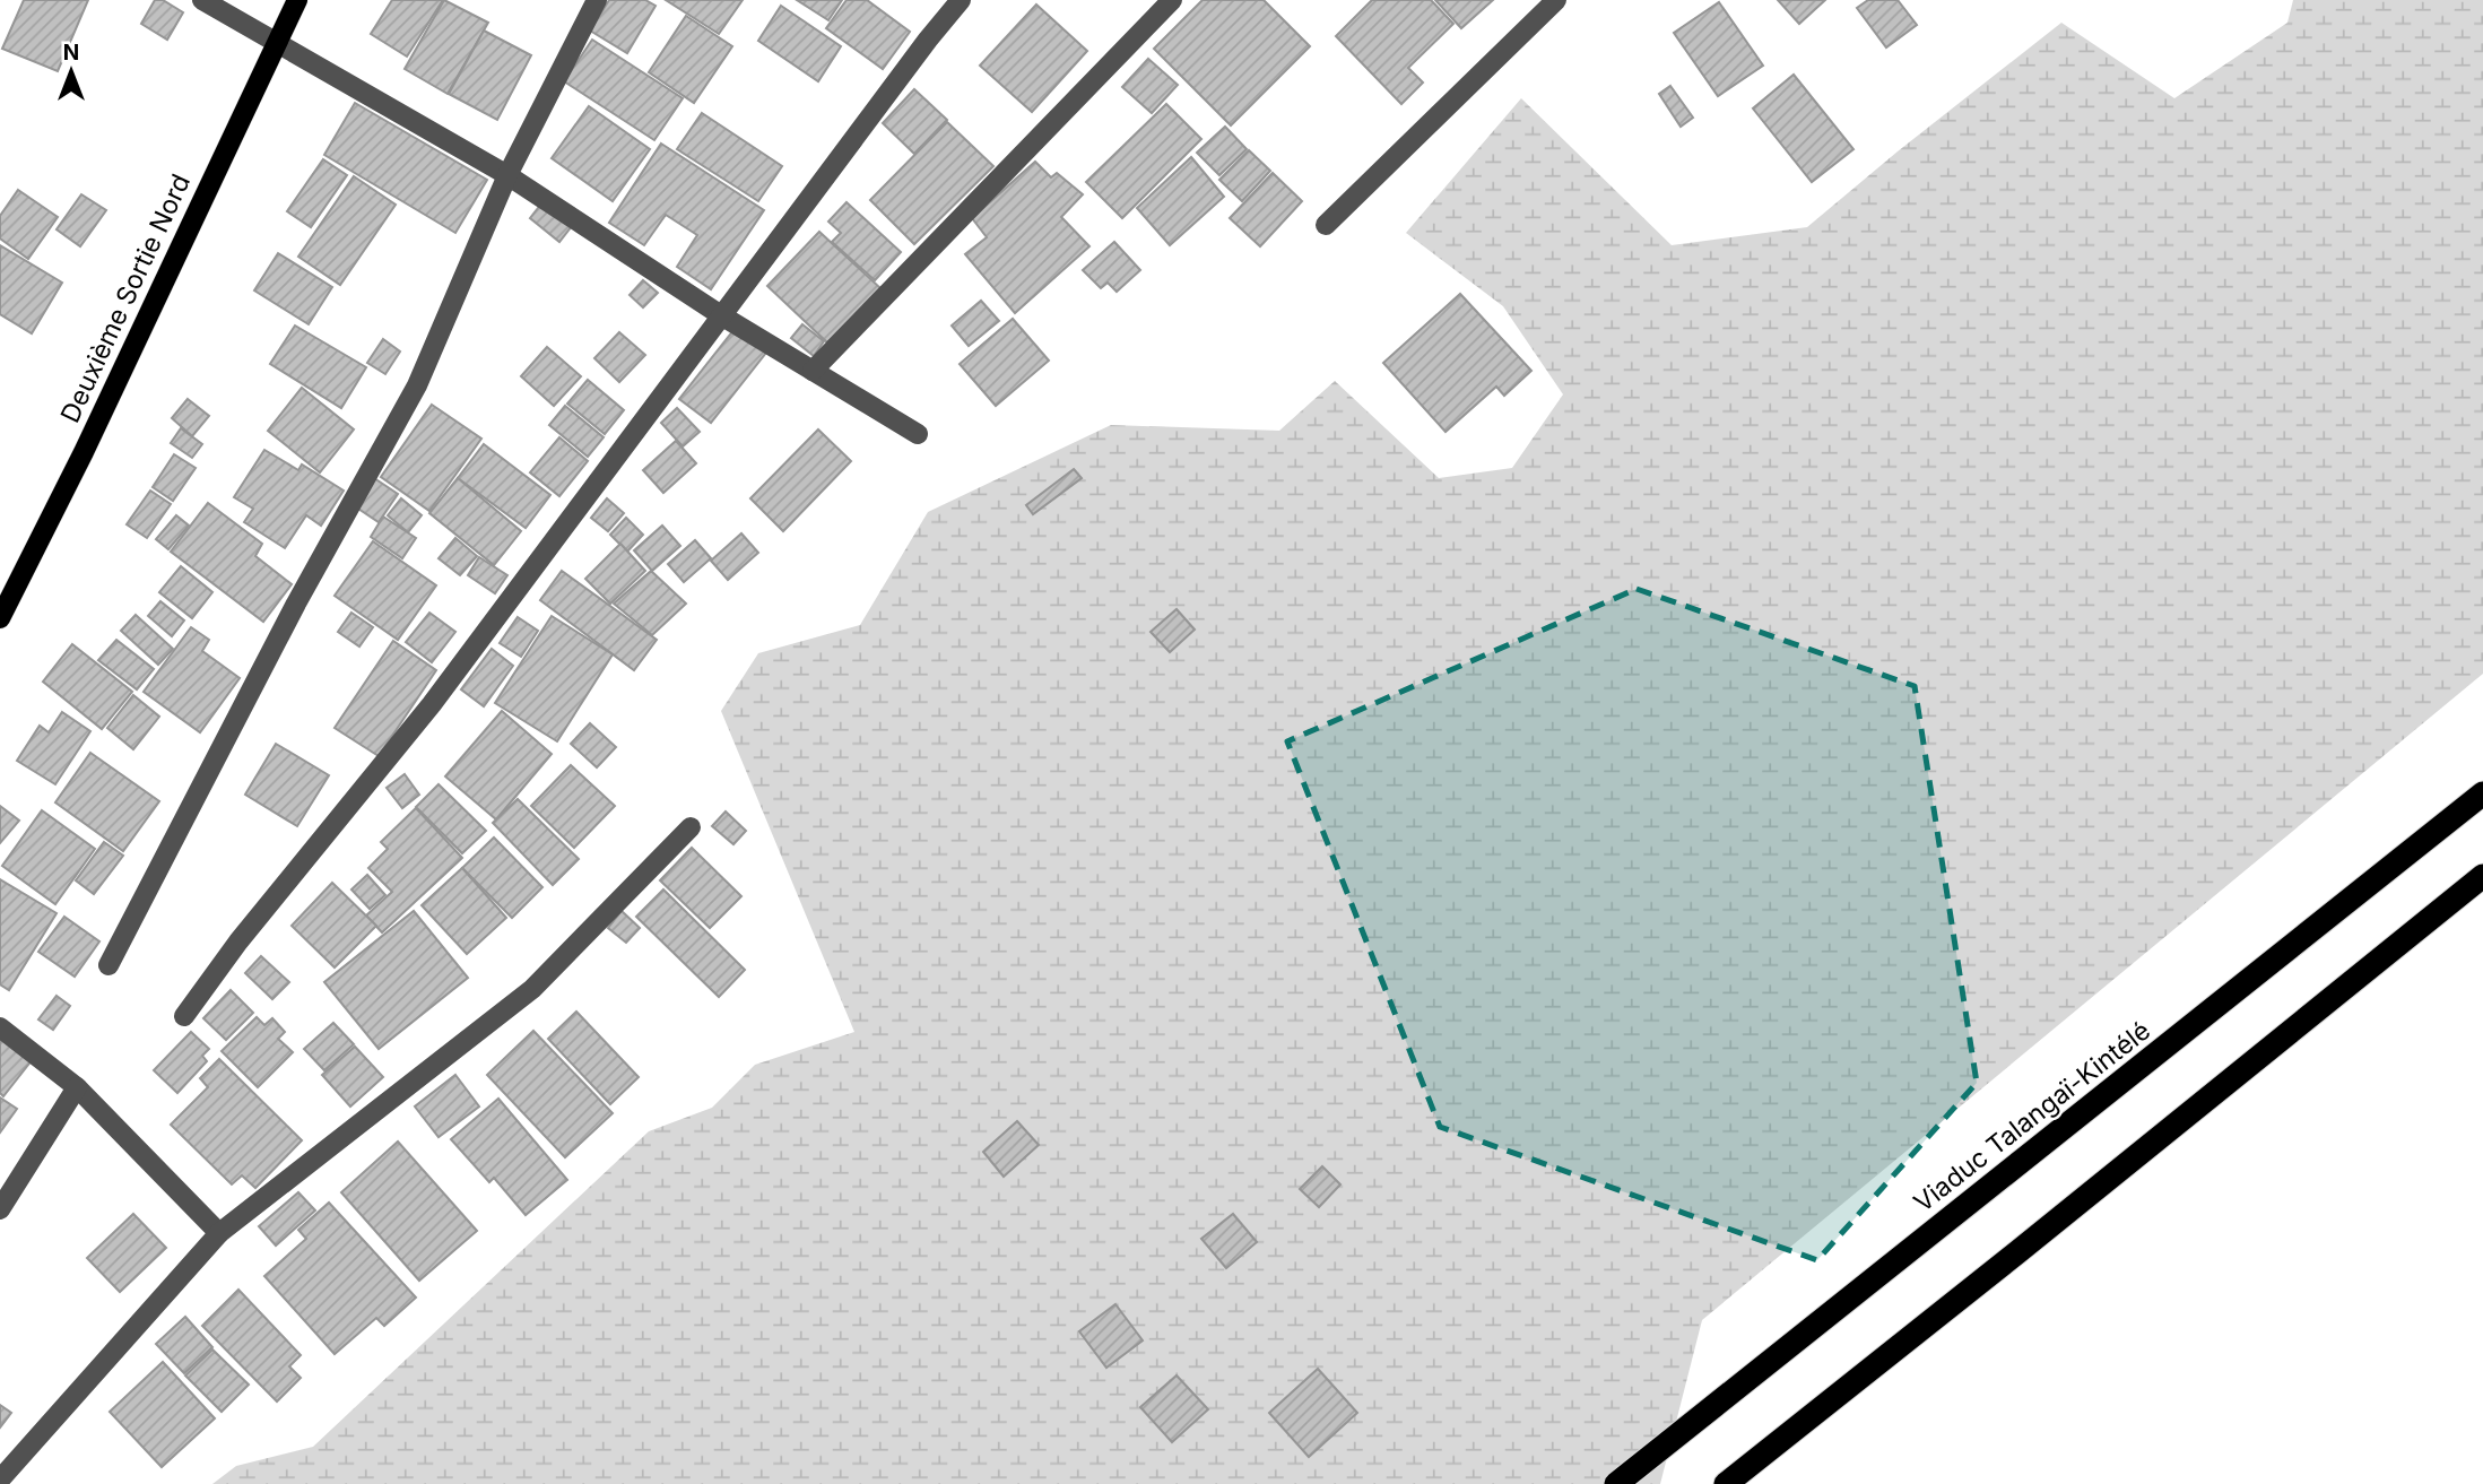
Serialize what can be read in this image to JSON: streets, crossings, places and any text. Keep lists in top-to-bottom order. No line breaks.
{"streets":{"highway":["Viaduc Talangaï-Kintélé"],"main road":["Deuxième Sortie Nord"]},"north":"top"}
